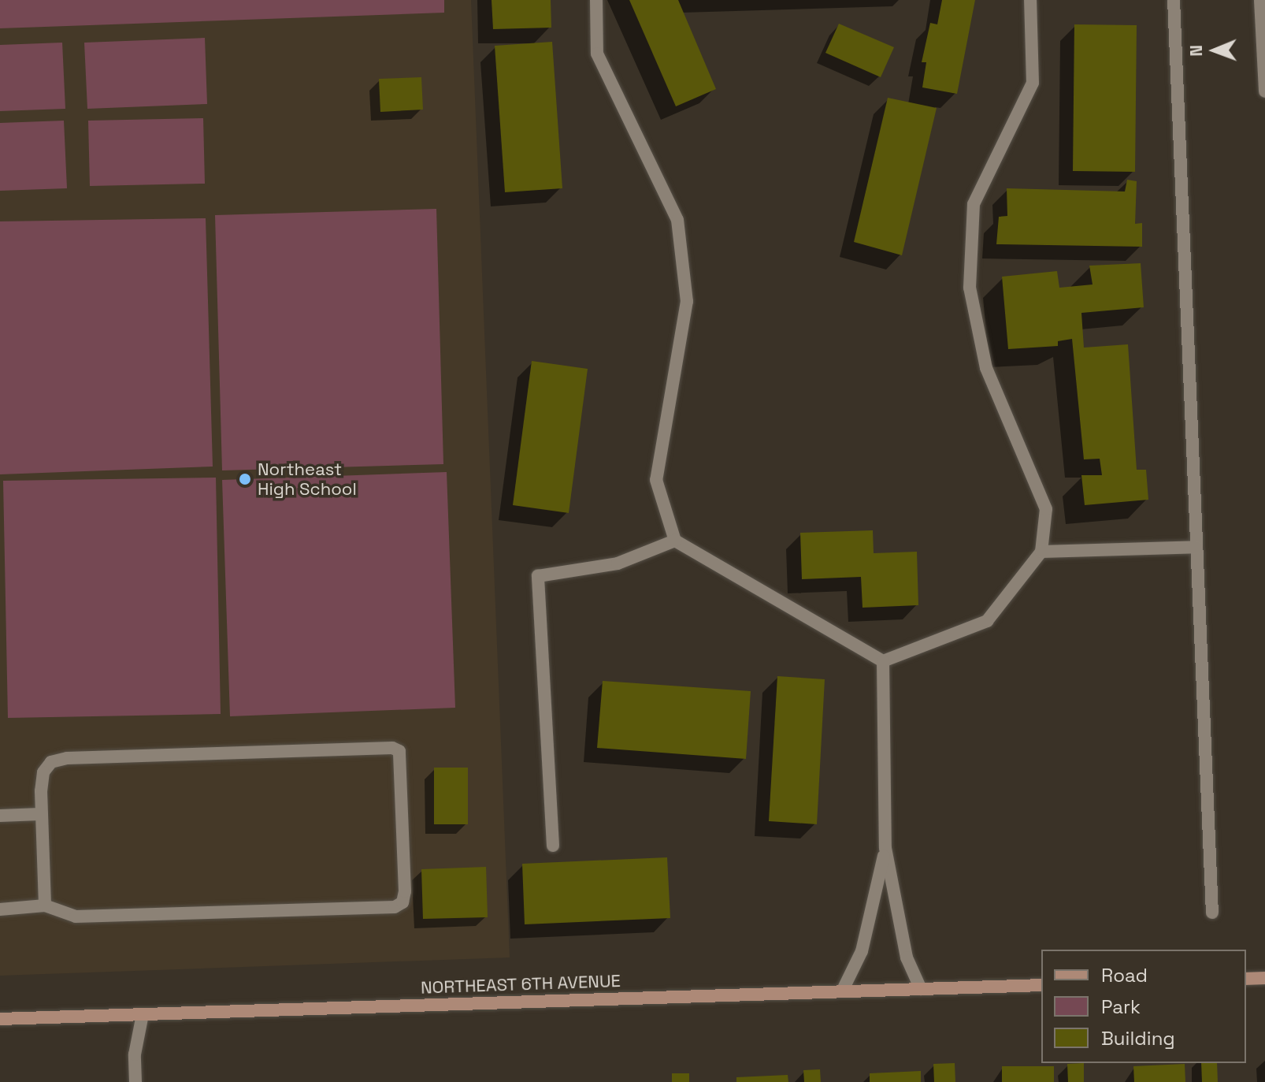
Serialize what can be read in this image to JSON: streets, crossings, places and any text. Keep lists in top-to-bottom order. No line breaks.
{"streets":{"street":["NORTHEAST 6TH AVENUE"]},"places":["Northeast High School"],"legend":["Road","Park","Building"],"north":"left"}
